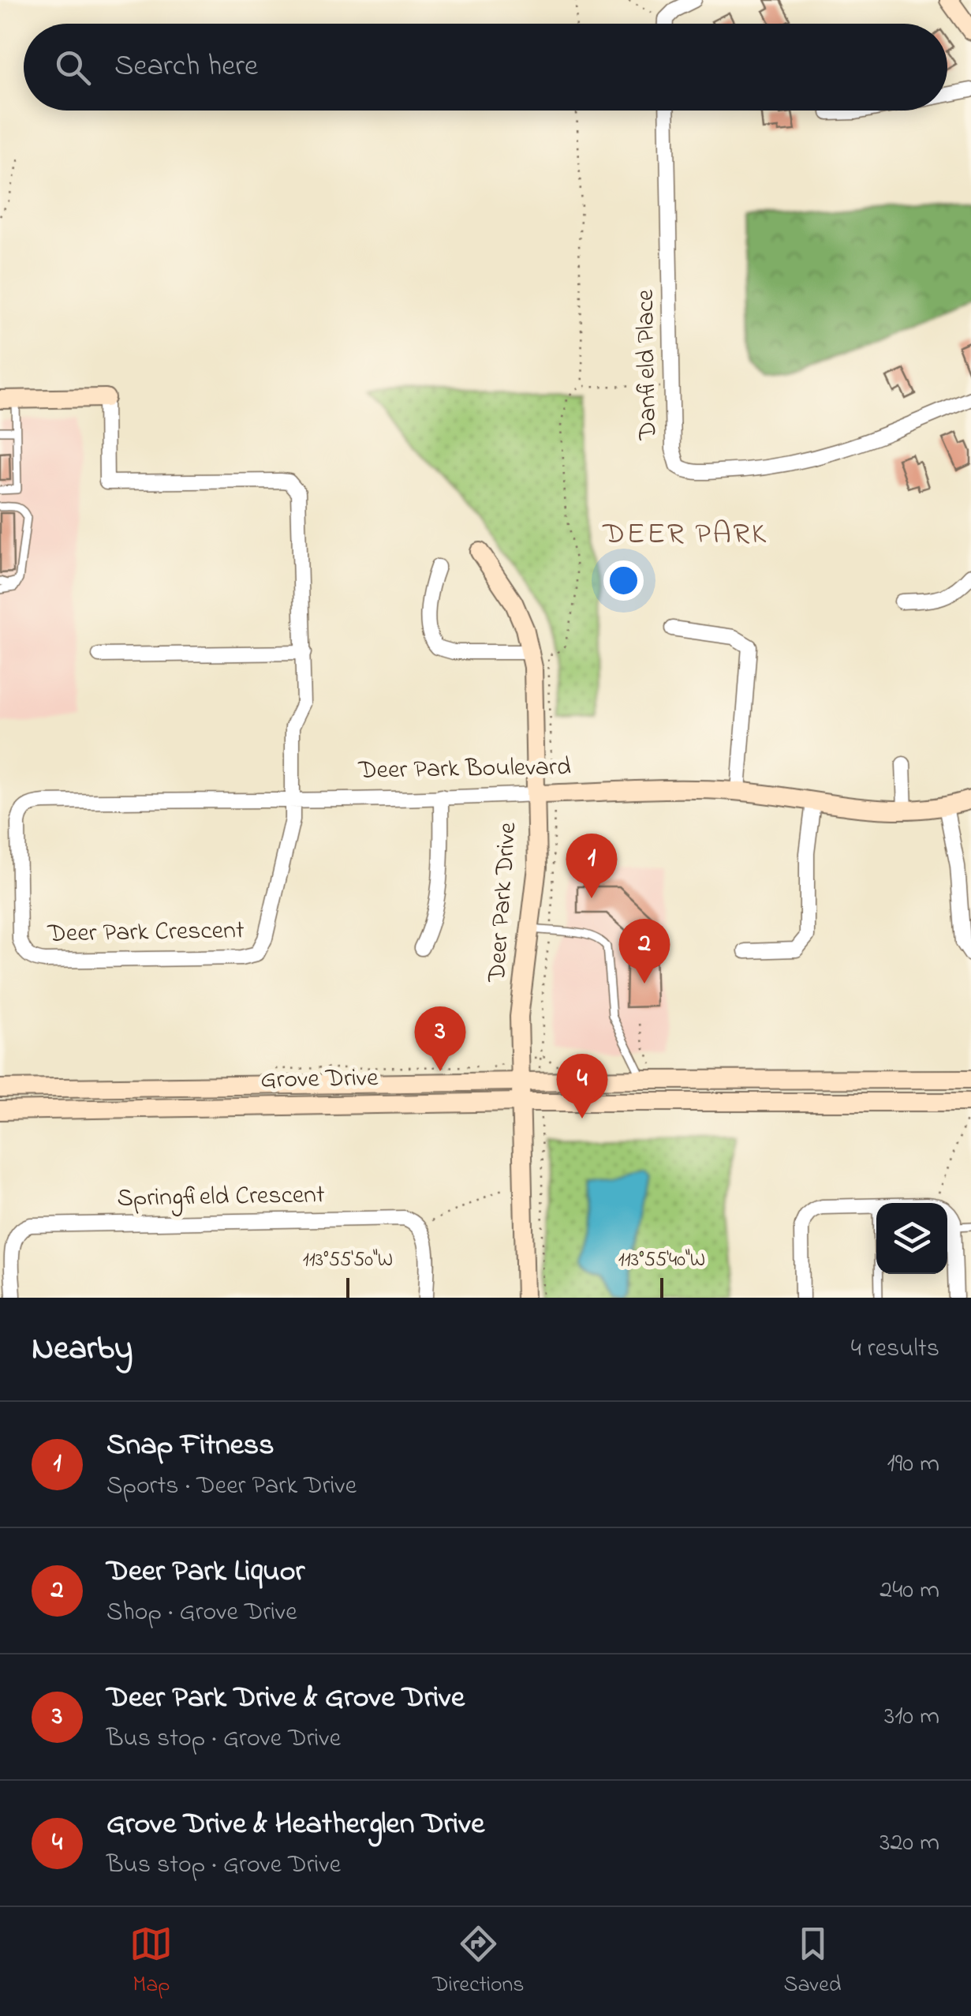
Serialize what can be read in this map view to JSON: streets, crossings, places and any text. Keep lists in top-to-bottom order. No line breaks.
{"streets":{"main road":["Deer Park Boulevard","Deer Park Drive","Grove Drive"],"street":["Danfield Place","Deer Park Crescent","Springfield Crescent"]},"crossings":[["Deer Park Boulevard","Deer Park Drive"],["Deer Park Boulevard","Deer Park Crescent"],["Deer Park Drive","Grove Drive"]],"districts":["DEER PARK"],"page":{"search":"Search here","pins":["1","2","3","4"],"heading":["Nearby","4 results"],"list":[{"mark":"1","name":"Snap Fitness","note":"Sports · Deer Park Drive","value":"190 m"},{"mark":"2","name":"Deer Park Liquor","note":"Shop · Grove Drive","value":"240 m"},{"mark":"3","name":"Deer Park Drive & Grove Drive","note":"Bus stop · Grove Drive","value":"310 m"},{"mark":"4","name":"Grove Drive & Heatherglen Drive","note":"Bus stop · Grove Drive","value":"320 m"}],"nav":["Map","Directions","Saved"]},"coordinates":["113°55'50\"W","113°55'40\"W"]}
